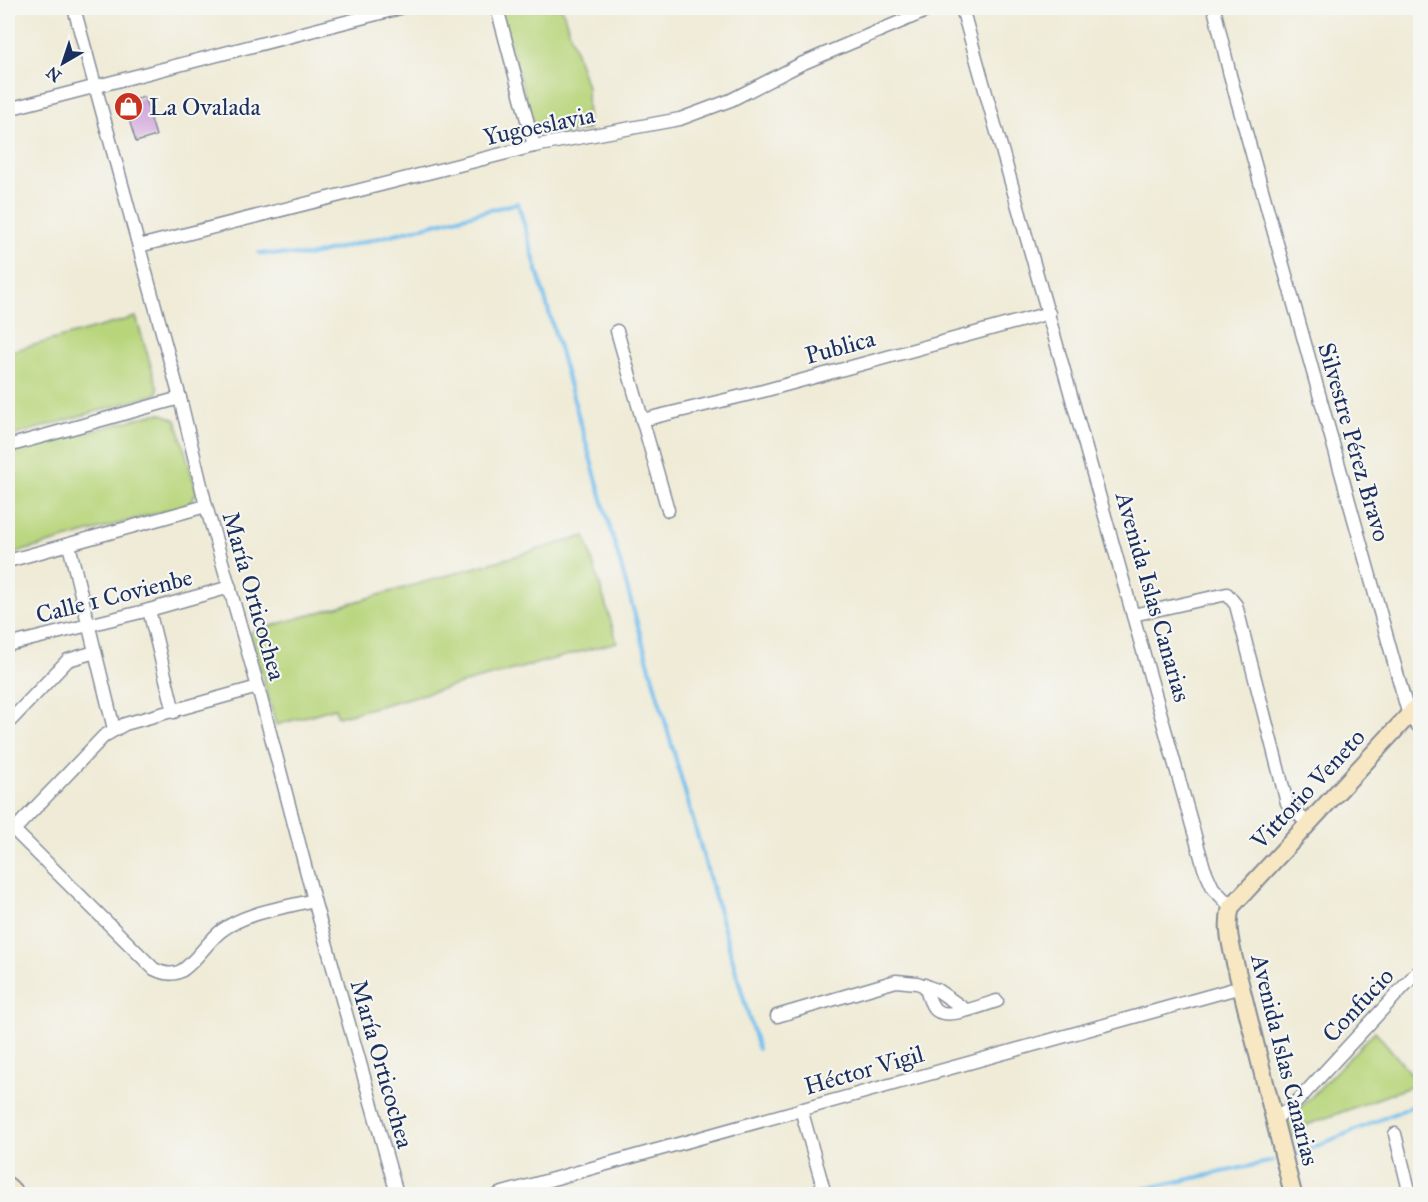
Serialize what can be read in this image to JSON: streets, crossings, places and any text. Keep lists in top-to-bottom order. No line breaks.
{"streets":{"street":["Yugoeslavia","Publica","Silvestre Pérez Bravo","Calle 1 Covienbe","María Orticochea","Avenida Islas Canarias","Vittorio Veneto","Confucio","Héctor Vigil"]},"crossings":[["Yugoeslavia","María Orticochea"],["Publica","Avenida Islas Canarias"],["Silvestre Pérez Bravo","Vittorio Veneto"],["Calle 1 Covienbe","María Orticochea"],["Avenida Islas Canarias","Vittorio Veneto"],["Avenida Islas Canarias","Confucio"],["Avenida Islas Canarias","Héctor Vigil"]],"places":{"shop":["La Ovalada"]},"north":"bottom left"}
